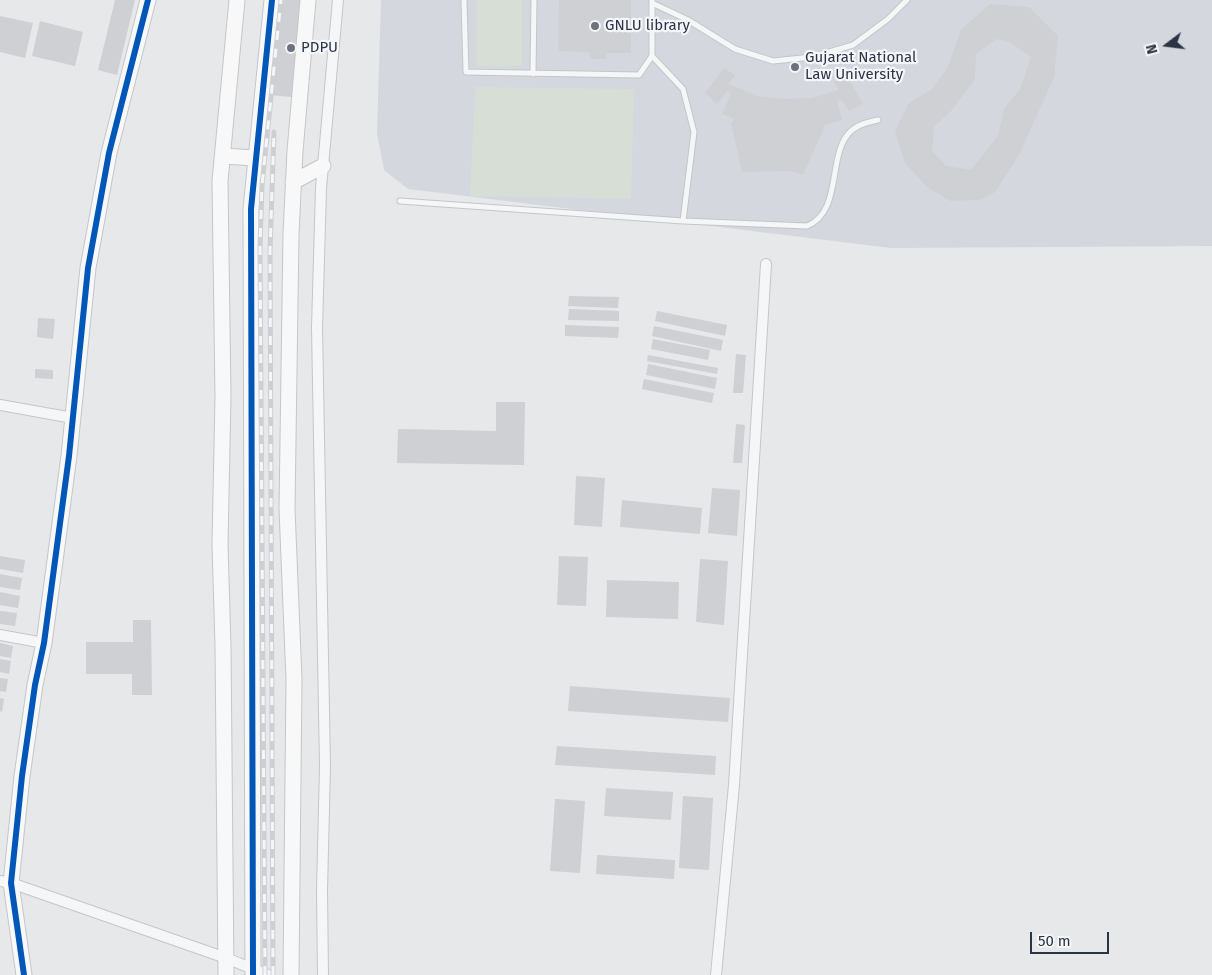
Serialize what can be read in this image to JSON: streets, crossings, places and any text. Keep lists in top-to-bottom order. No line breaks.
{"places":["GNLU library","PDPU","Gujarat National Law University"],"scale_bar":"50 m","north":"left"}
